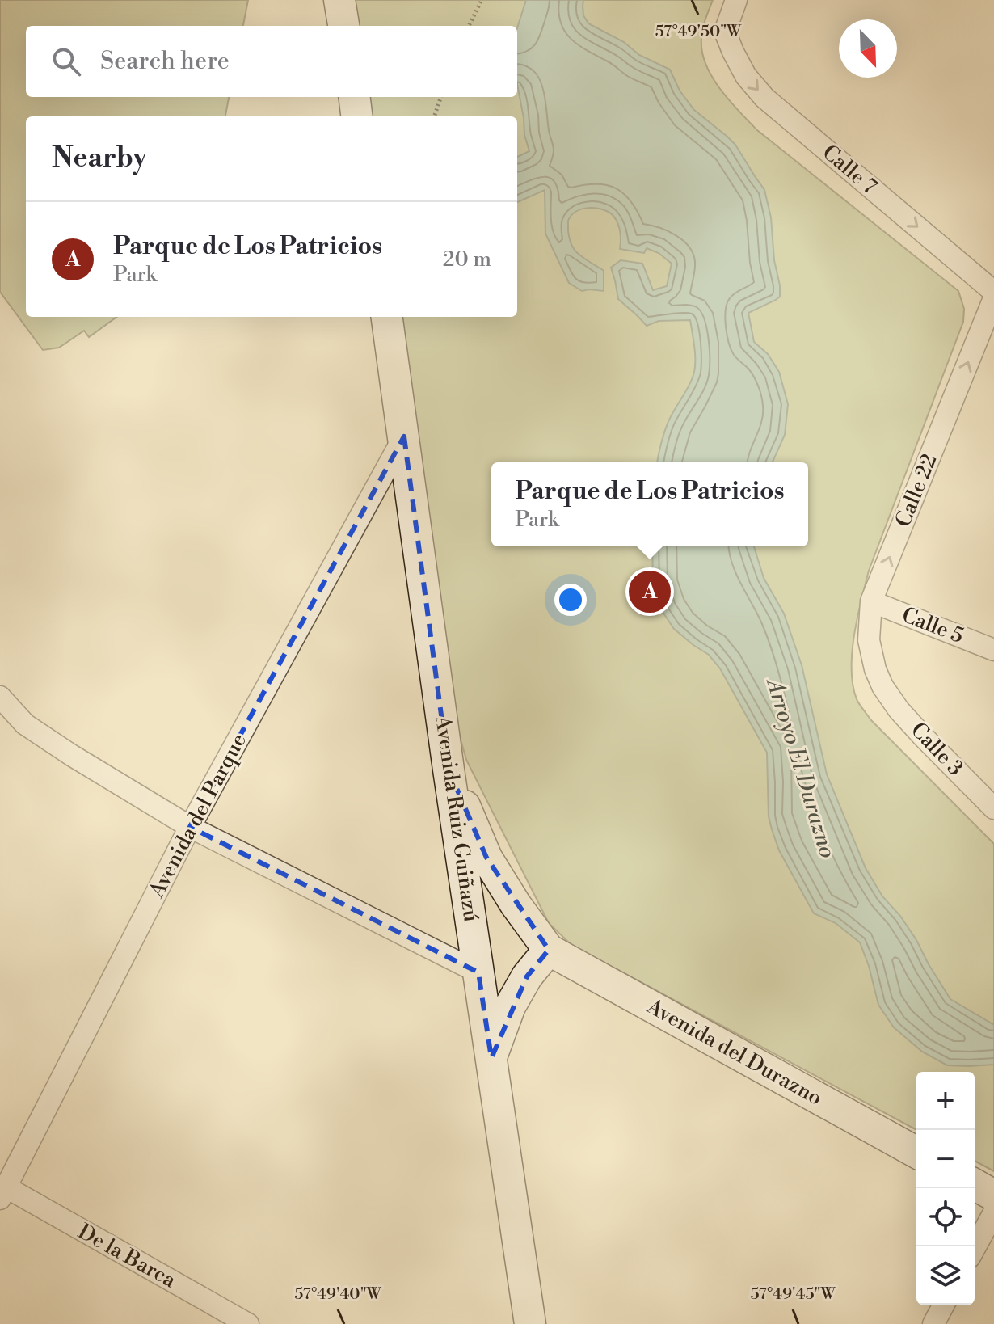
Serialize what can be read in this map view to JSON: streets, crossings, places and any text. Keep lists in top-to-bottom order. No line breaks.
{"streets":{"main road":["Avenida Ruiz Guiñazú","Avenida del Durazno"],"street":["Calle 7","Calle 22","Calle 5","Calle 3","Avenida del Parque","De la Barca"]},"crossings":[["Calle 22","Calle 5"],["Calle 22","Calle 3"],["Avenida del Parque","Avenida Ruiz Guiñazú"],["Avenida del Parque","De la Barca"]],"one_way":["Calle 7","Calle 22"],"water":["Arroyo El Durazno"],"north":"bottom right","page":{"search":"Search here","heading":"Nearby","list":[{"mark":"A","name":"Parque de Los Patricios","note":"Park","value":"20 m"}],"popup":["Parque de Los Patricios","Park"],"pins":"A","map_buttons":["+","−"]},"coordinates":["57°49'50\"W","57°49'40\"W","57°49'45\"W"]}
